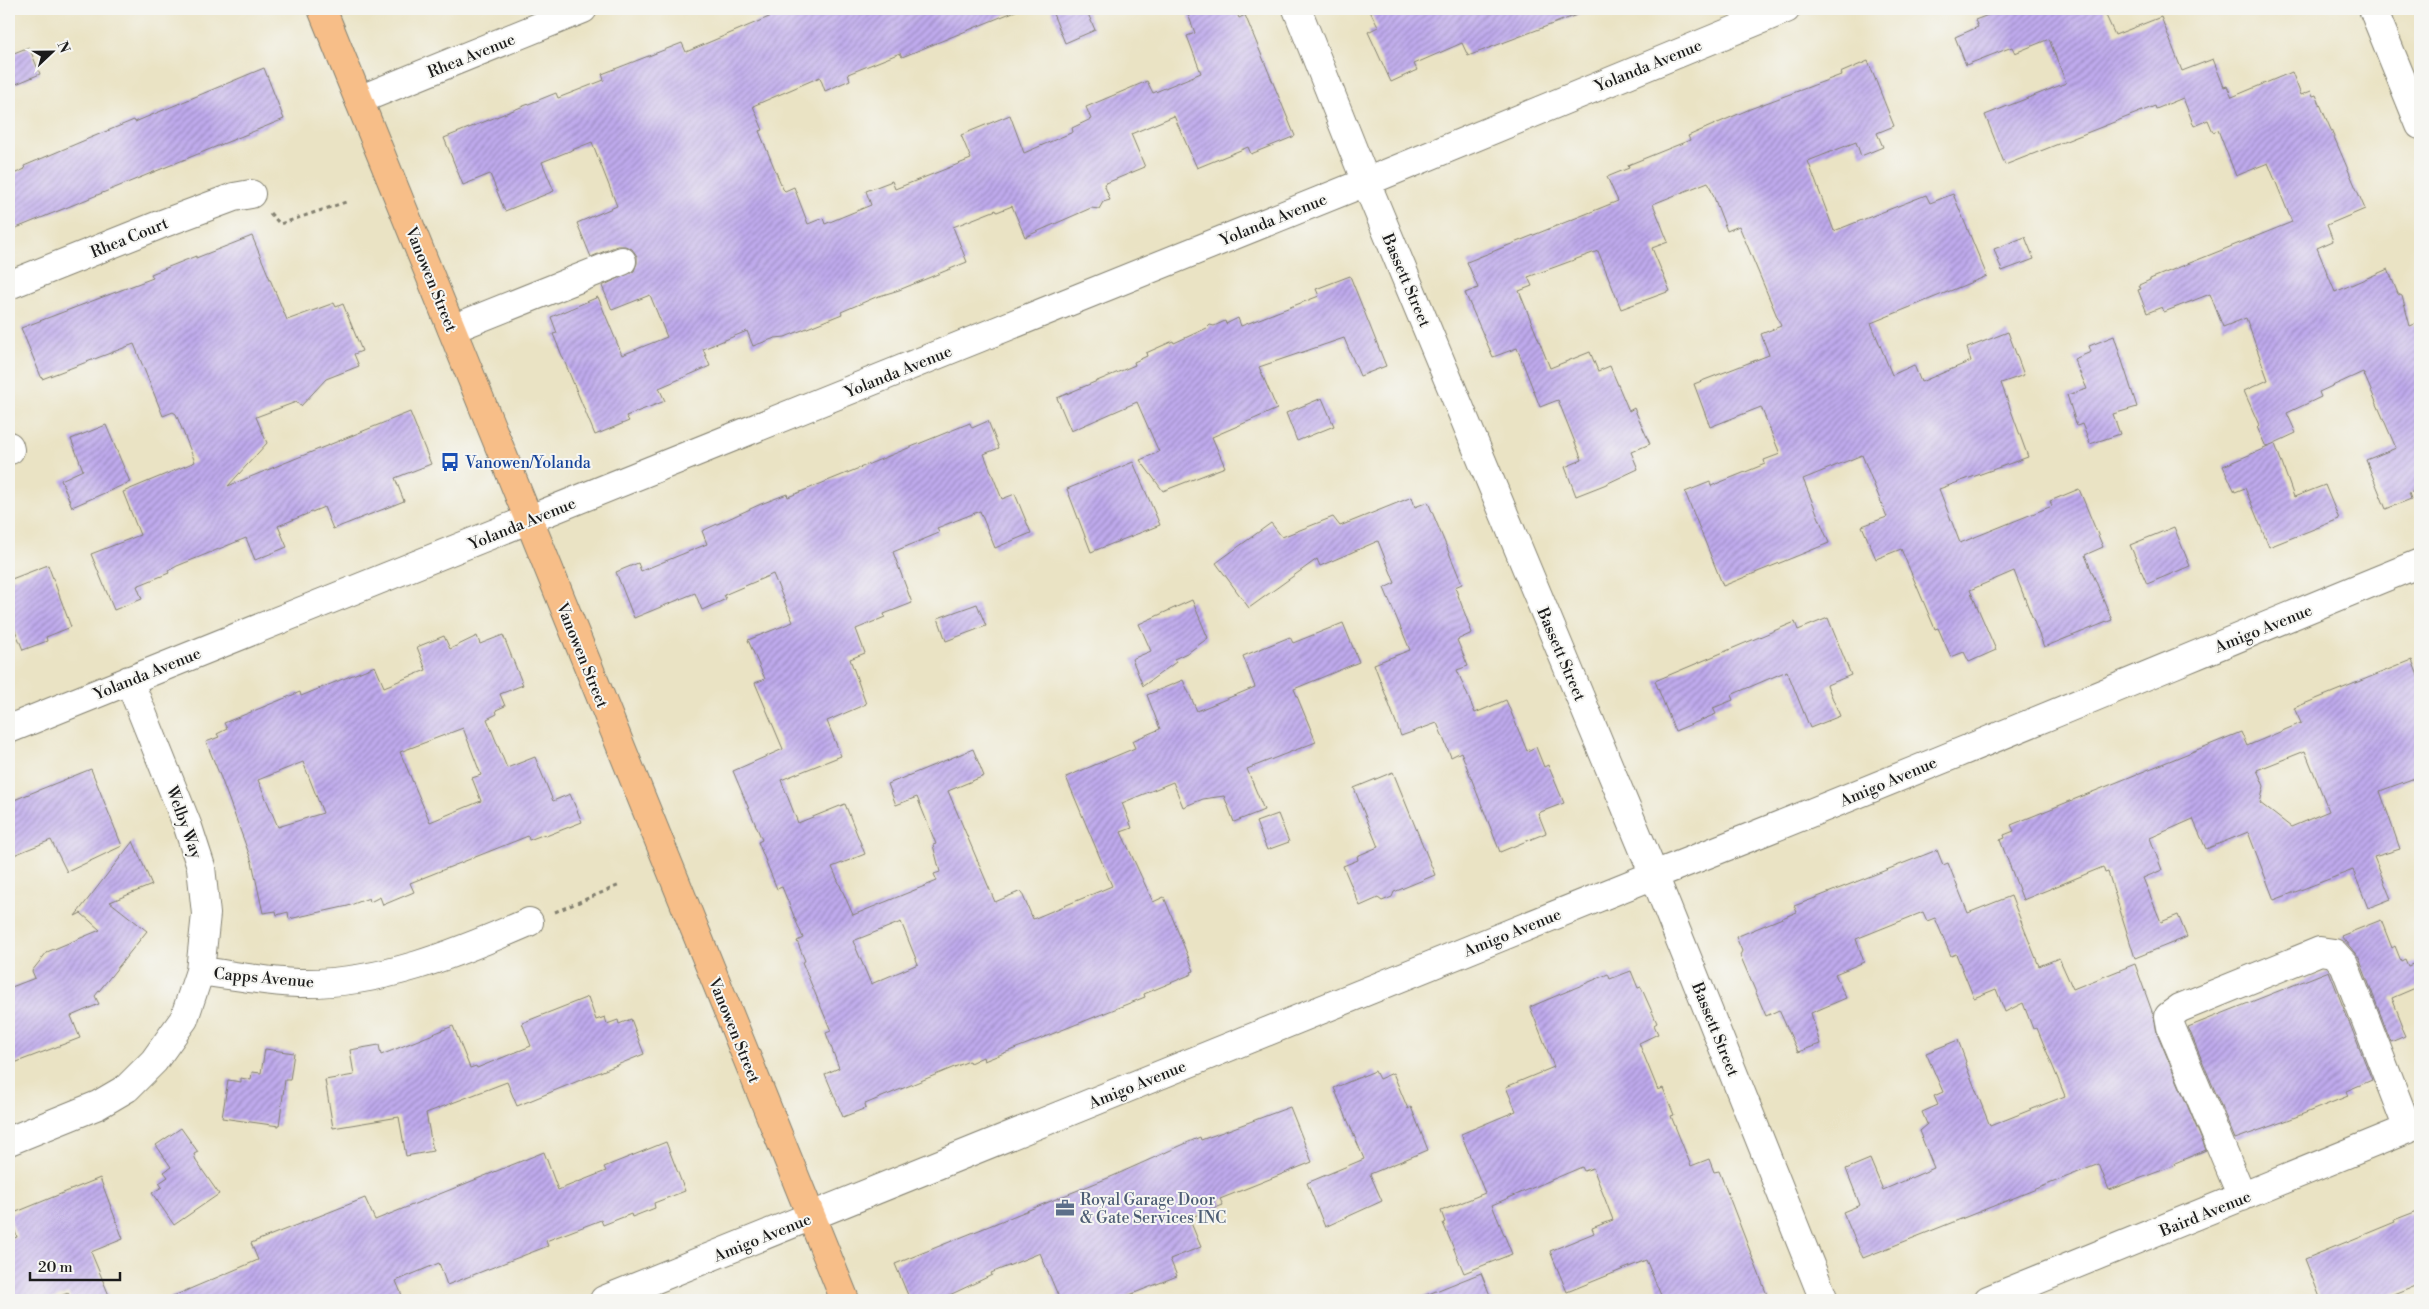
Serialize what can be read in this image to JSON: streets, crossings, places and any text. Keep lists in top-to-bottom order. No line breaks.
{"streets":{"main road":["Vanowen Street"],"street":["Rhea Avenue","Yolanda Avenue","Rhea Court","Bassett Street","Amigo Avenue","Welby Way","Capps Avenue","Baird Avenue"]},"crossings":[["Rhea Avenue","Vanowen Street"],["Yolanda Avenue","Vanowen Street"],["Yolanda Avenue","Bassett Street"],["Yolanda Avenue","Welby Way"],["Vanowen Street","Amigo Avenue"],["Bassett Street","Amigo Avenue"],["Welby Way","Capps Avenue"]],"places":{"bus stop":["Vanowen/Yolanda"],"office":["Royal Garage Door & Gate Services INC"]},"scale_bar":"20 m","north":"right"}
